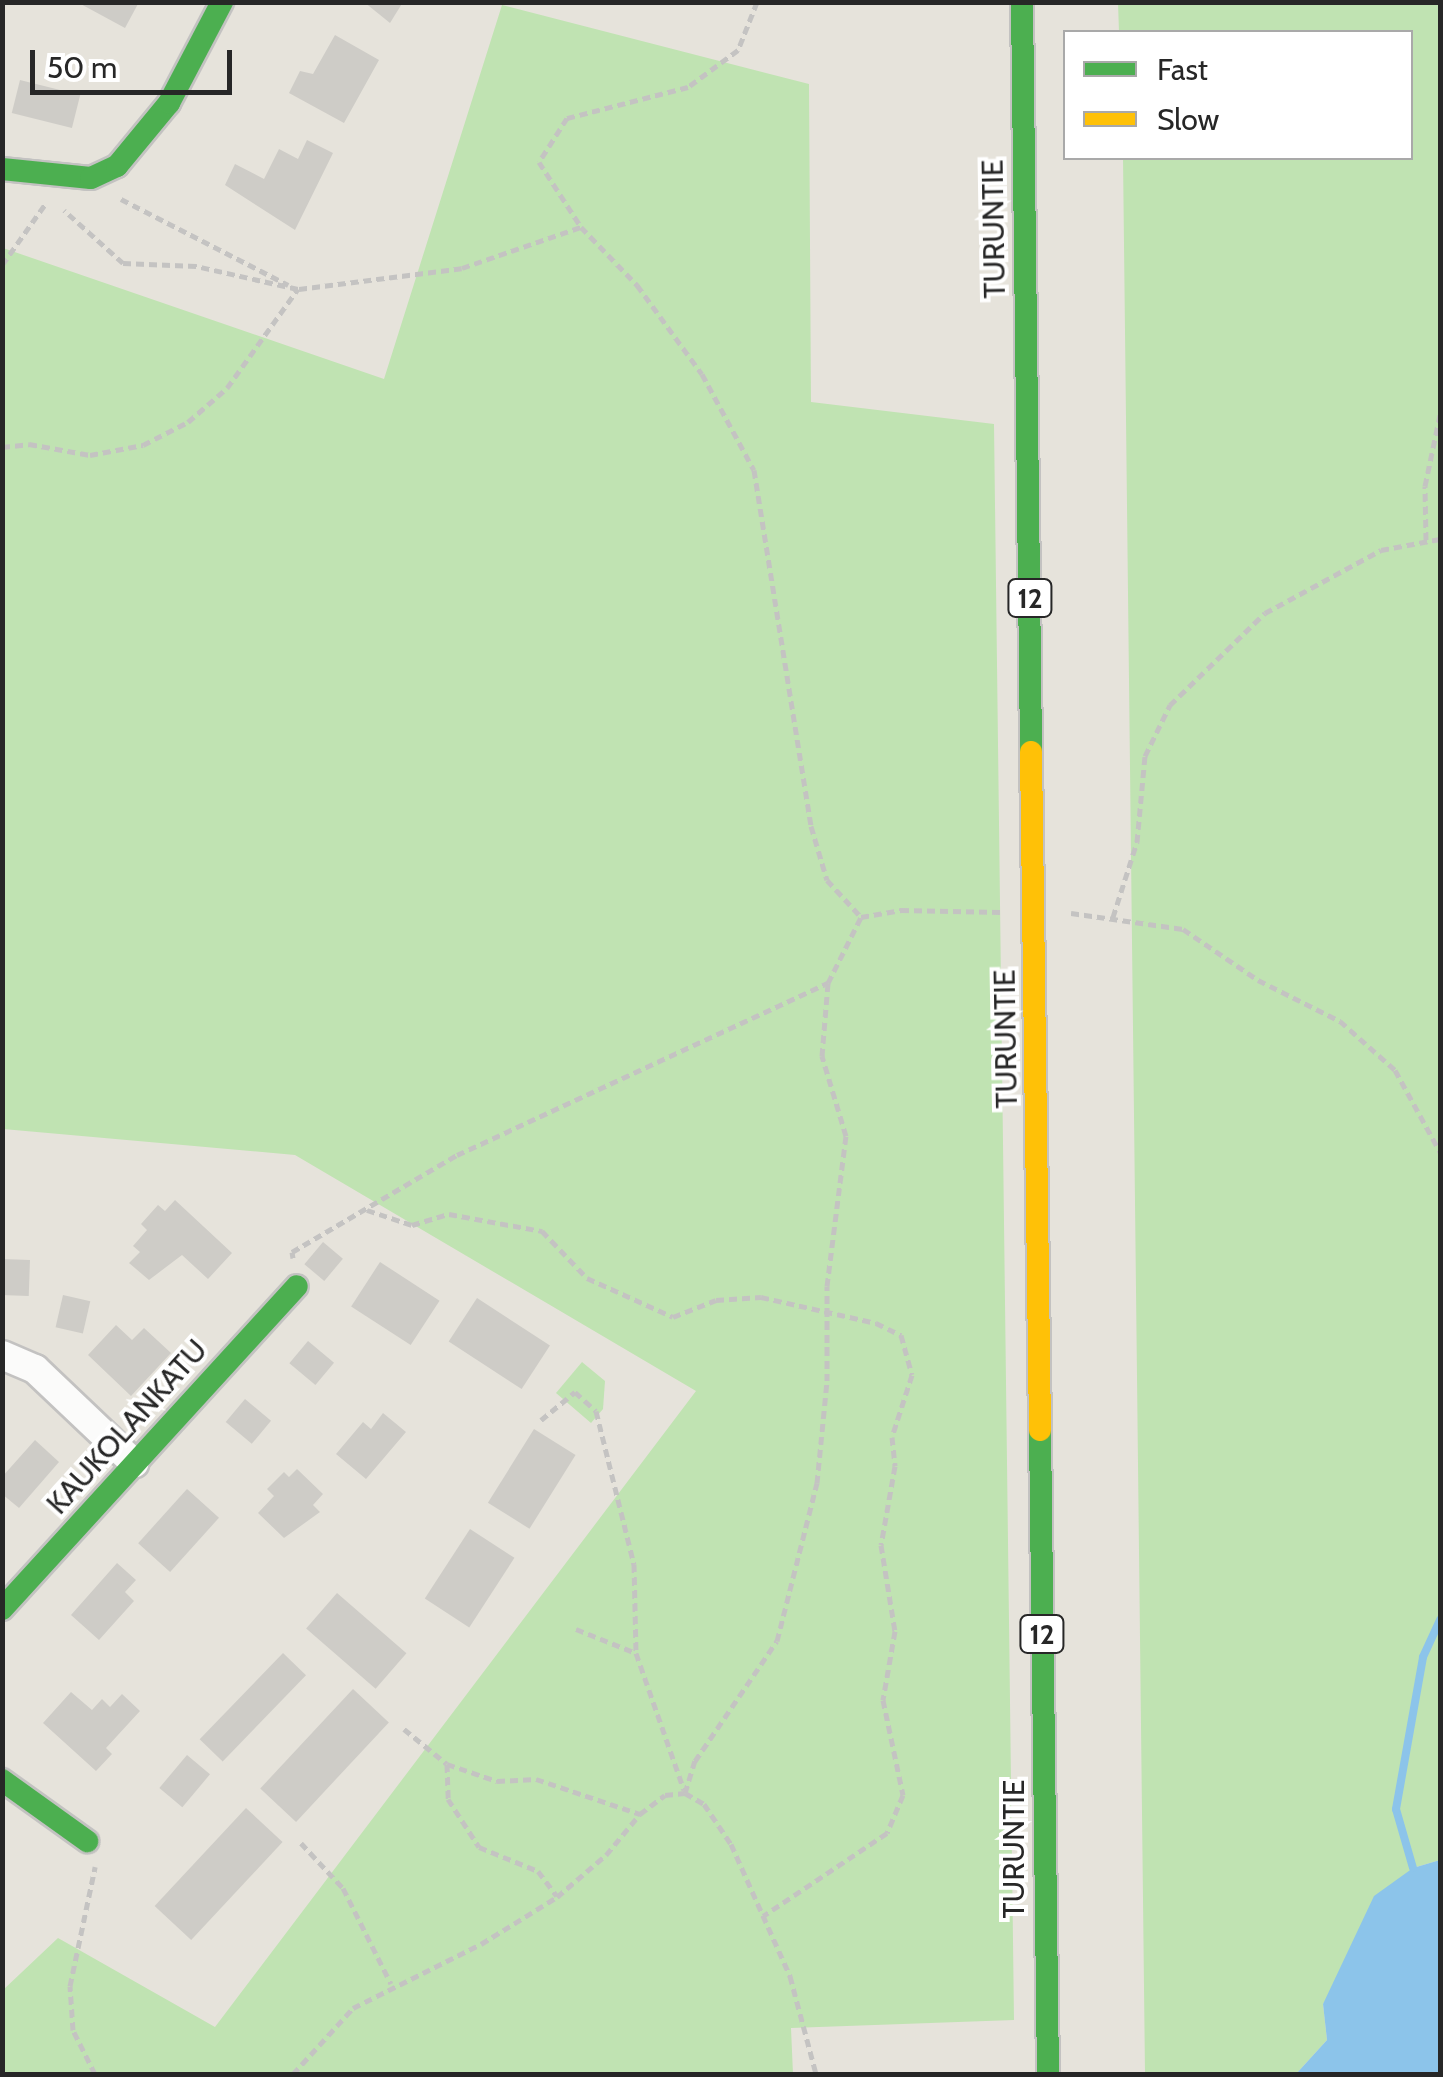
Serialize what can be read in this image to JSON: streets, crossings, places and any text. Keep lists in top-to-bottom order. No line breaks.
{"streets":{"main road":["TURUNTIE","12","KAUKOLANKATU"]},"legend":["Fast","Slow"],"scale_bar":"50 m"}
